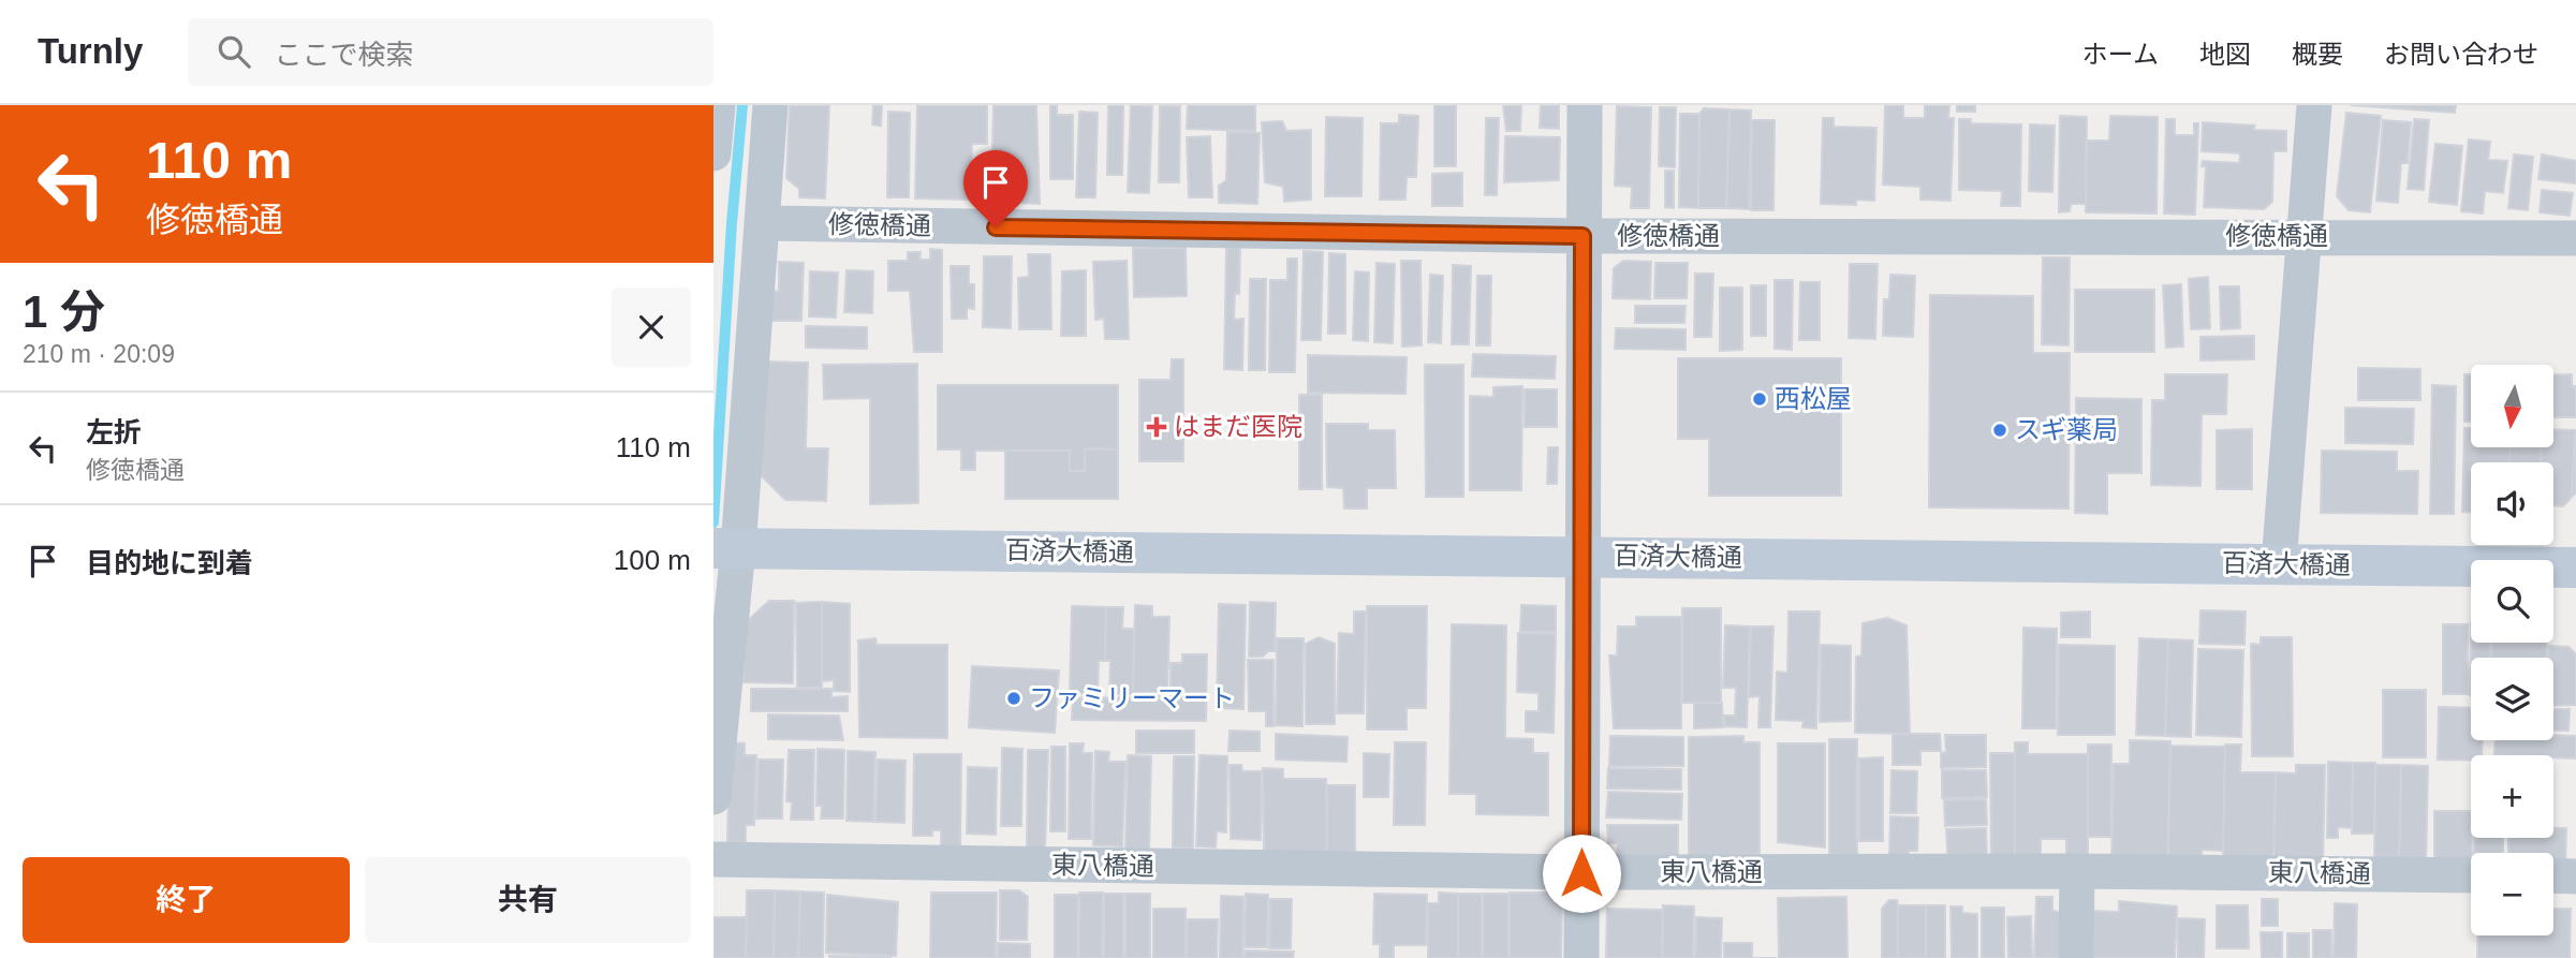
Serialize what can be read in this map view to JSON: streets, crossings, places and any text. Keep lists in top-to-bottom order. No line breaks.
{"streets":{"street":["修徳橋通","百済大橋通","東八橋通"]},"places":{"other":["西松屋","スギ薬局","ファミリーマート"],"health":["はまだ医院"]},"north":"bottom","page":{"header":"Turnly","search":"ここで検索","nav":["ホーム","地図","概要","お問い合わせ"],"turn":["110 m","修徳橋通"],"heading":["1 分","210 m · 20:09"],"map_buttons":["+","−"],"list":[{"name":"左折","note":"修徳橋通","value":"110 m"},{"name":"目的地に到着","value":"100 m"}],"buttons":["終了","共有"]}}
